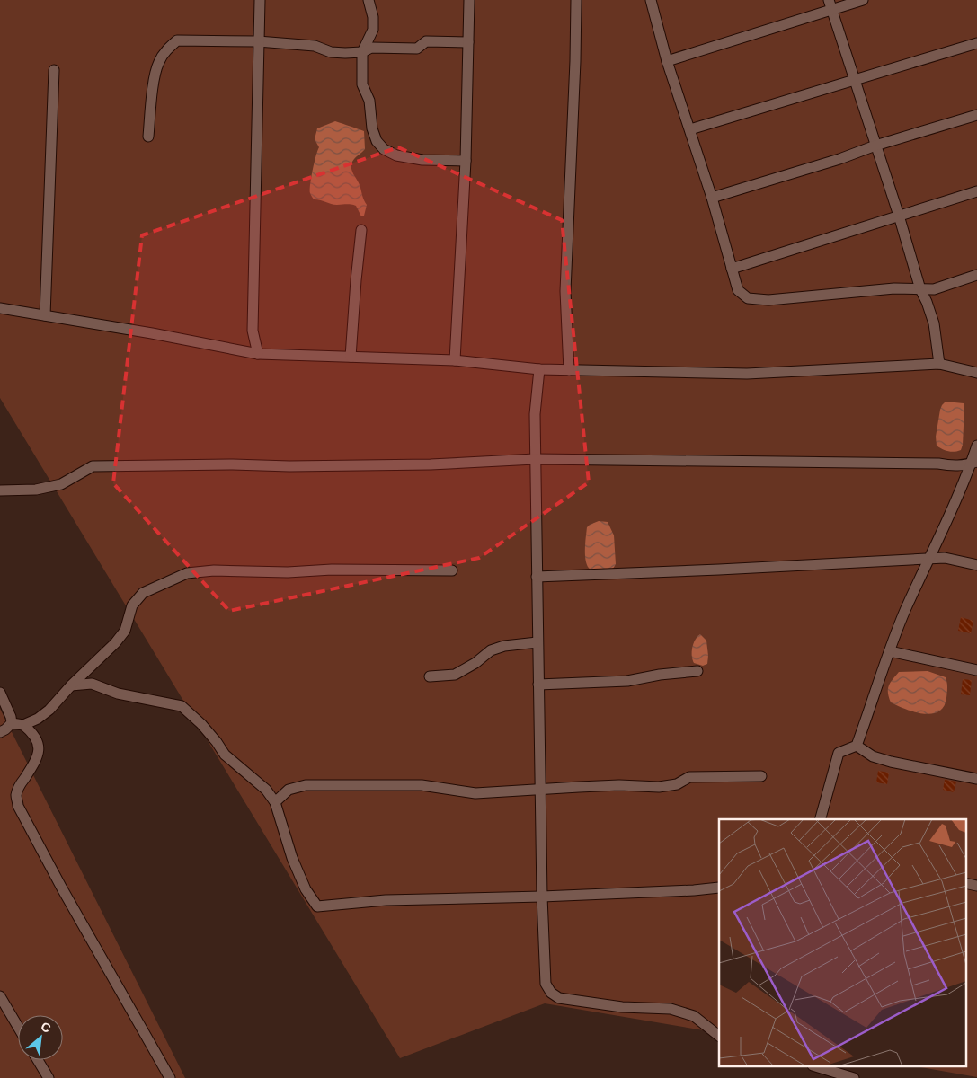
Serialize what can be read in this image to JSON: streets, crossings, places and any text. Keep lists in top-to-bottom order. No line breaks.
{"north":"top right"}
